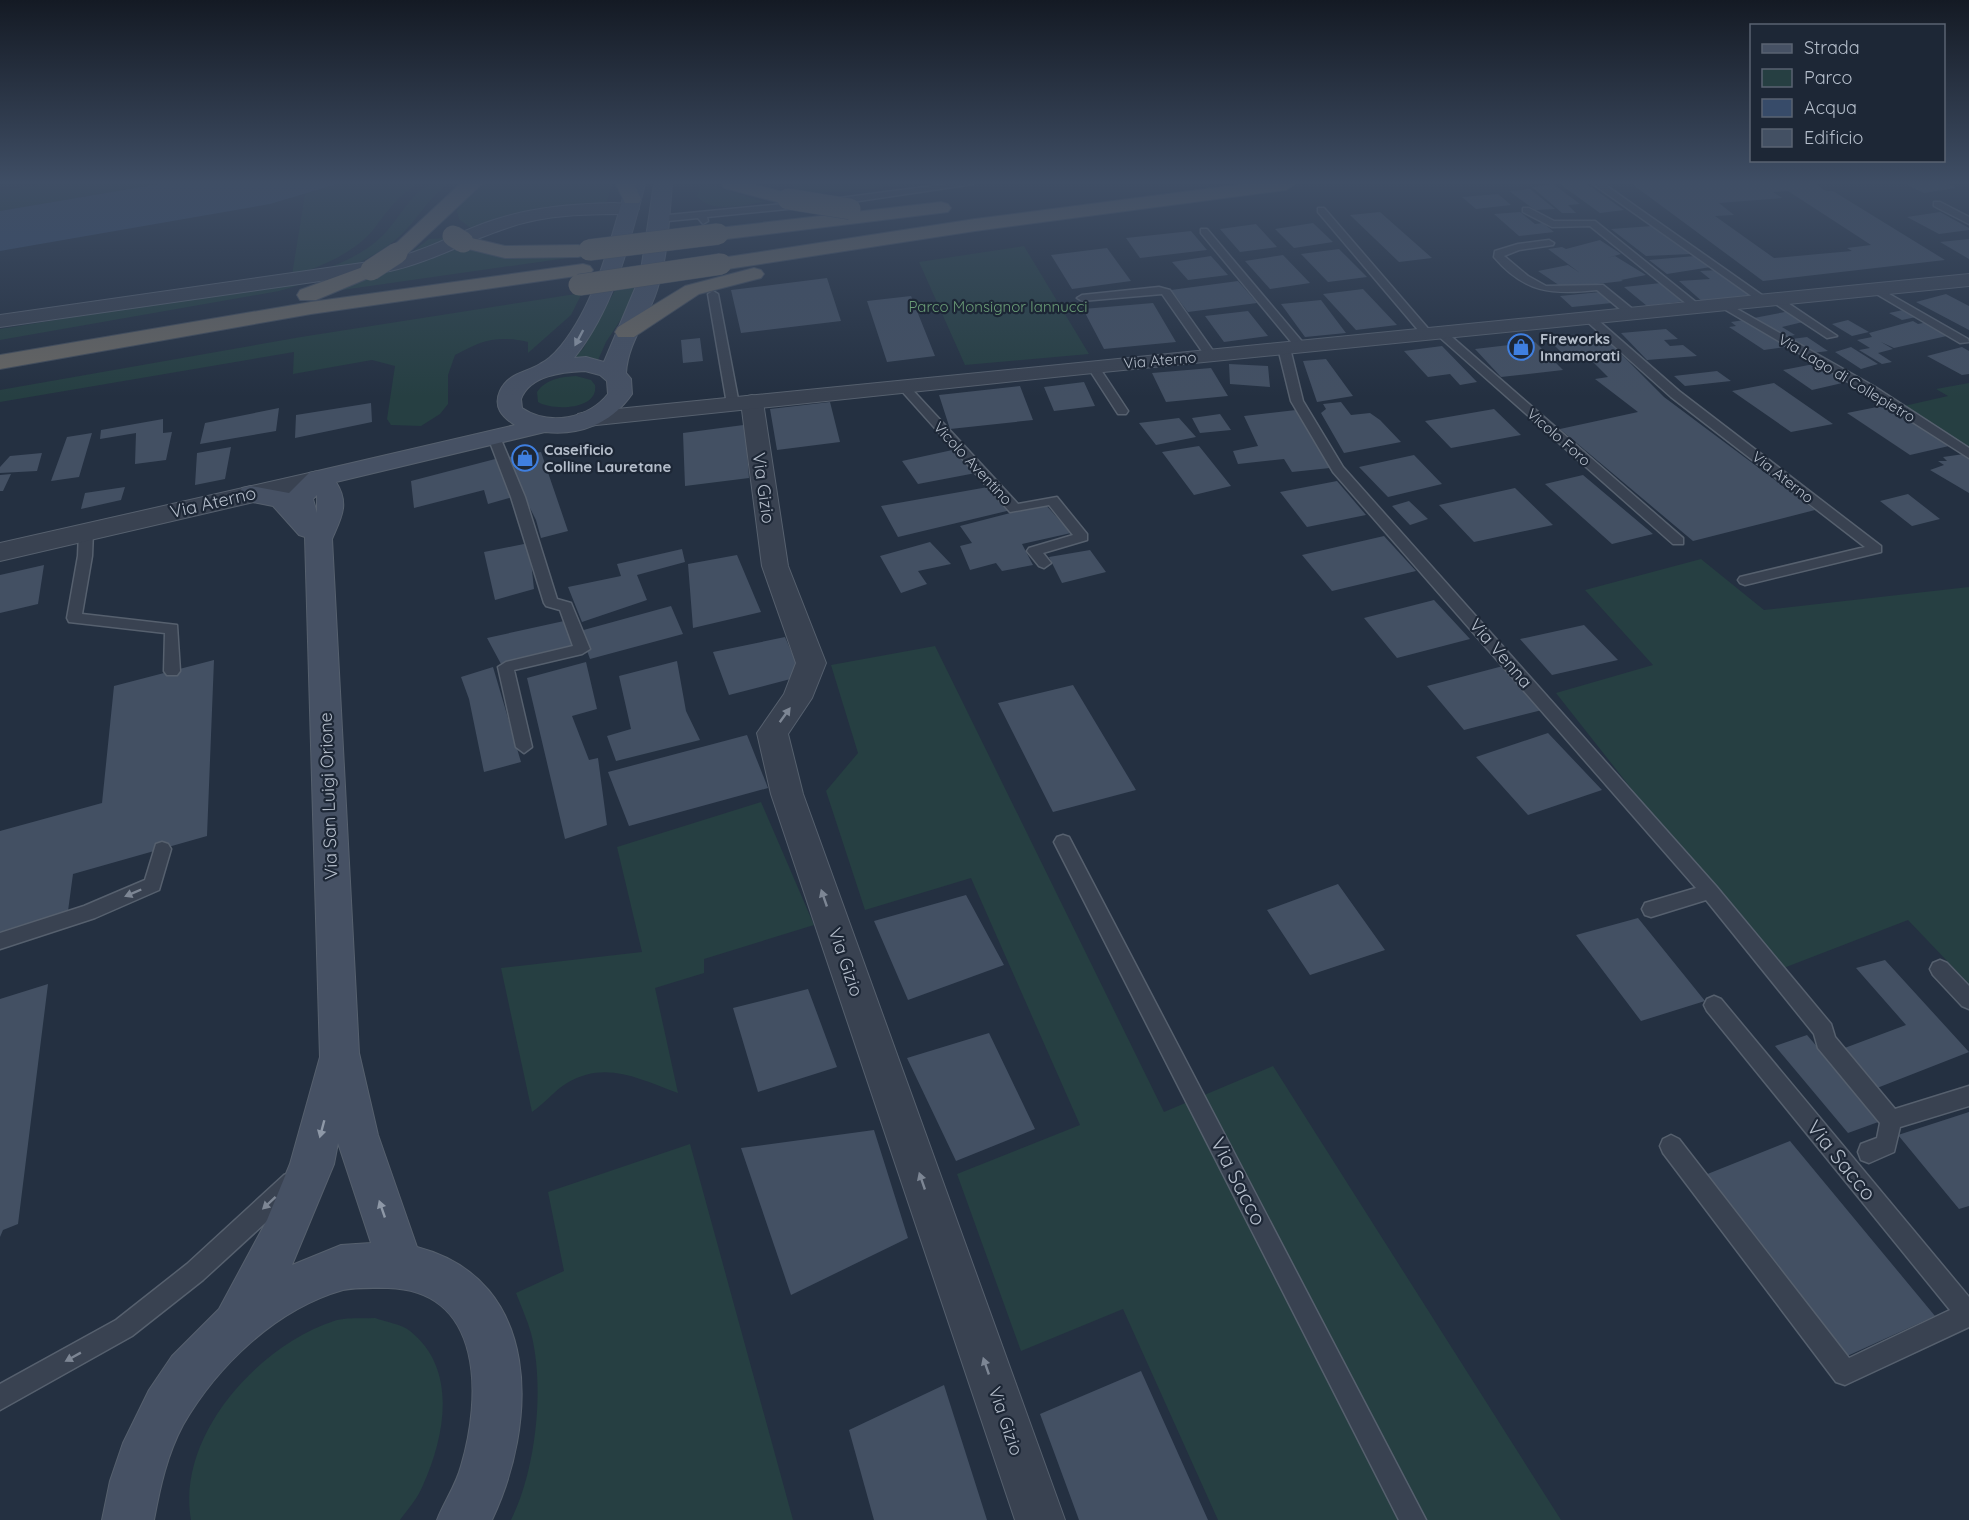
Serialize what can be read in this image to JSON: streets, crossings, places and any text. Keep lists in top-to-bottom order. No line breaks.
{"streets":{"main road":["Via Aterno","Via San Luigi Orione"],"street":["Via Gizio"],"lane":["Via Lago di Collepietro","Vicolo Foro","Vicolo Aventino","Via Venna","Via Sacco"]},"crossings":[["Via Aterno","Via Lago di Collepietro"],["Via Aterno","Vicolo Foro"],["Via Aterno","Vicolo Aventino"],["Via Aterno","Via Gizio"],["Via Aterno","Via Venna"],["Via Aterno","Via San Luigi Orione"]],"one_way":["Via Gizio"],"parks":["Parco Monsignor Iannucci"],"places":{"shop":["Fireworks Innamorati","Caseificio Colline Lauretane"]},"legend":["Strada","Parco","Acqua","Edificio"]}
